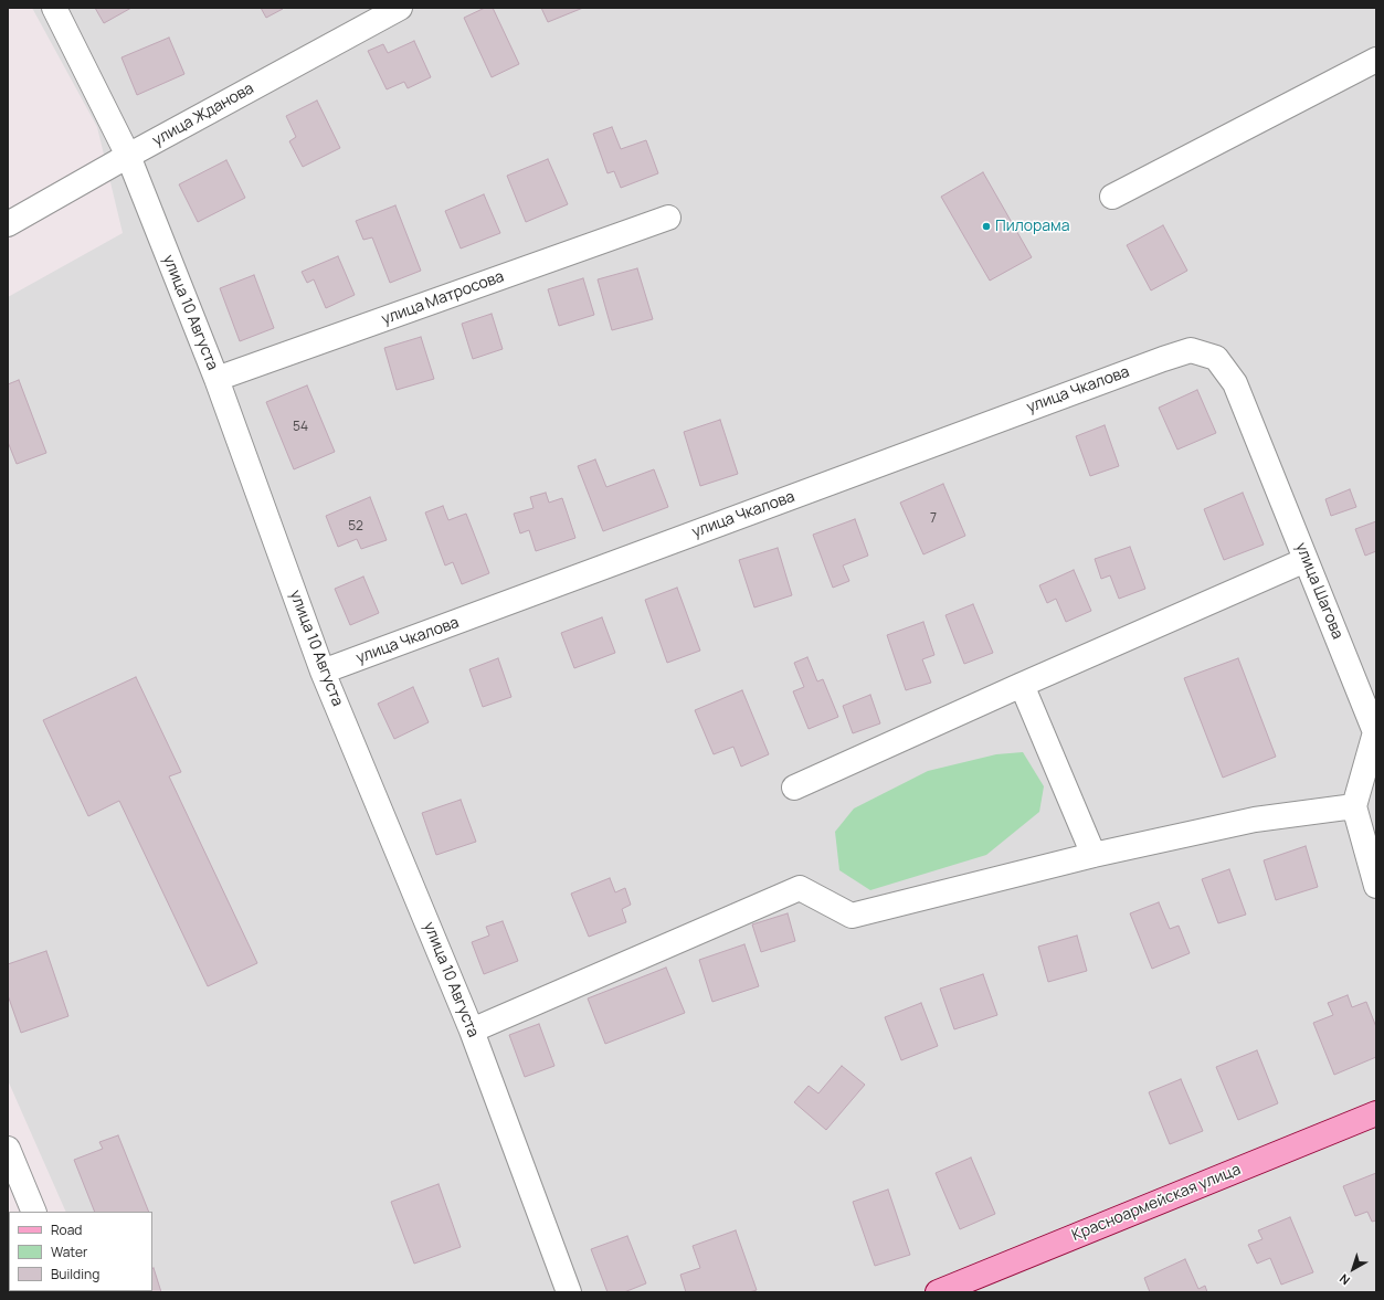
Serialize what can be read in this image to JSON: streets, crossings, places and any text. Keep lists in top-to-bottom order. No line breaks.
{"streets":{"main road":["Красноармейская улица"],"street":["улица Жданова","улица Матросова","улица 10 Августа","улица Чкалова","улица Шагова"]},"crossings":[["улица Жданова","улица 10 Августа"],["улица Матросова","улица 10 Августа"],["улица 10 Августа","улица Чкалова"],["улица Чкалова","улица Шагова"]],"places":["Пилорама"],"house_numbers":["54","7","52"],"legend":["Road","Water","Building"],"north":"bottom left"}
